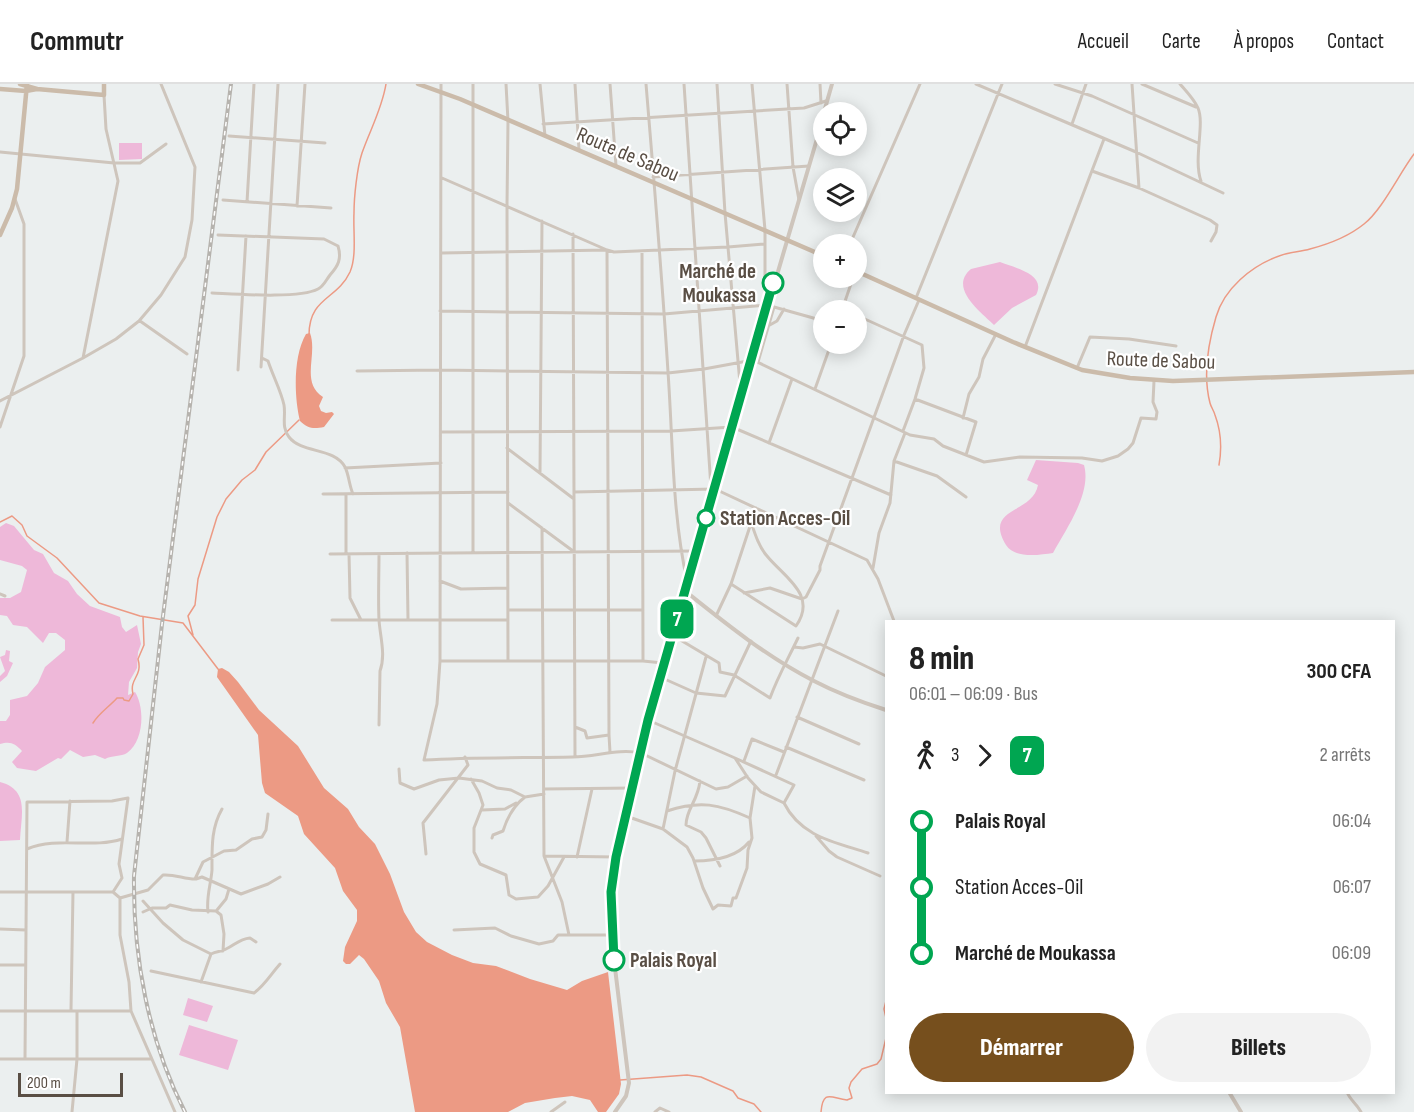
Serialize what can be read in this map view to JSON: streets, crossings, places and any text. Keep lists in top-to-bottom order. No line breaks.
{"streets":{"main road":["Route de Sabou"]},"places":["Marché de Moukassa","Station Acces-Oil","Palais Royal"],"lines":["bus line 7"],"scale_bar":"200 m","page":{"header":"Commutr","nav":["Accueil","Carte","À propos","Contact"],"on_map":"7","map_buttons":["+","−"],"heading":["8 min","06:01 – 06:09 · Bus","300 CFA"],"legs":["3","7","2 arrêts"],"list":[{"name":"Palais Royal","value":"06:04"},{"name":"Station Acces-Oil","value":"06:07"},{"name":"Marché de Moukassa","value":"06:09"}],"buttons":["Démarrer","Billets"],"scale":"200 m"}}
